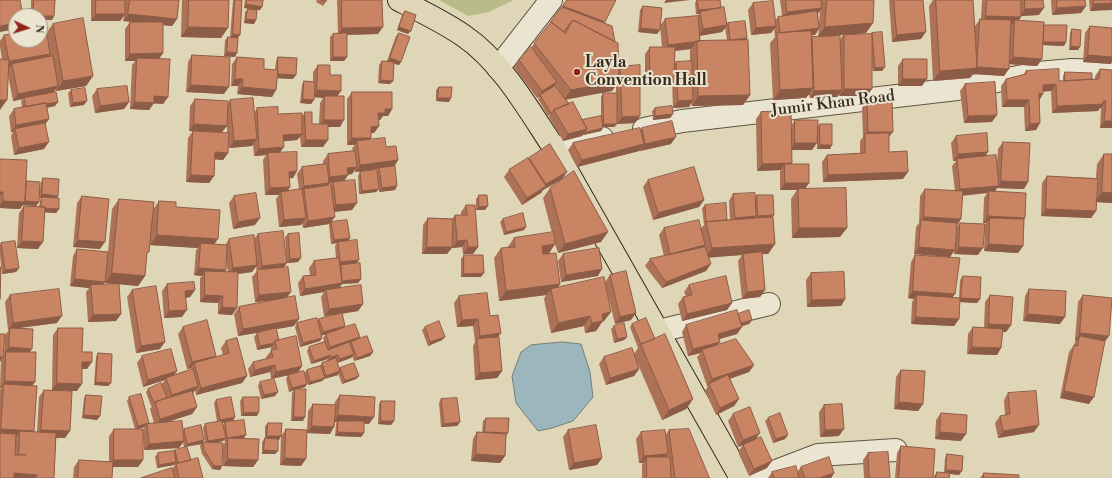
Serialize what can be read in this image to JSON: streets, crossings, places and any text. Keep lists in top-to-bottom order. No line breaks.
{"streets":{"street":["Jumir Khan Road"]},"places":["Layla Convention Hall"],"north":"right"}
